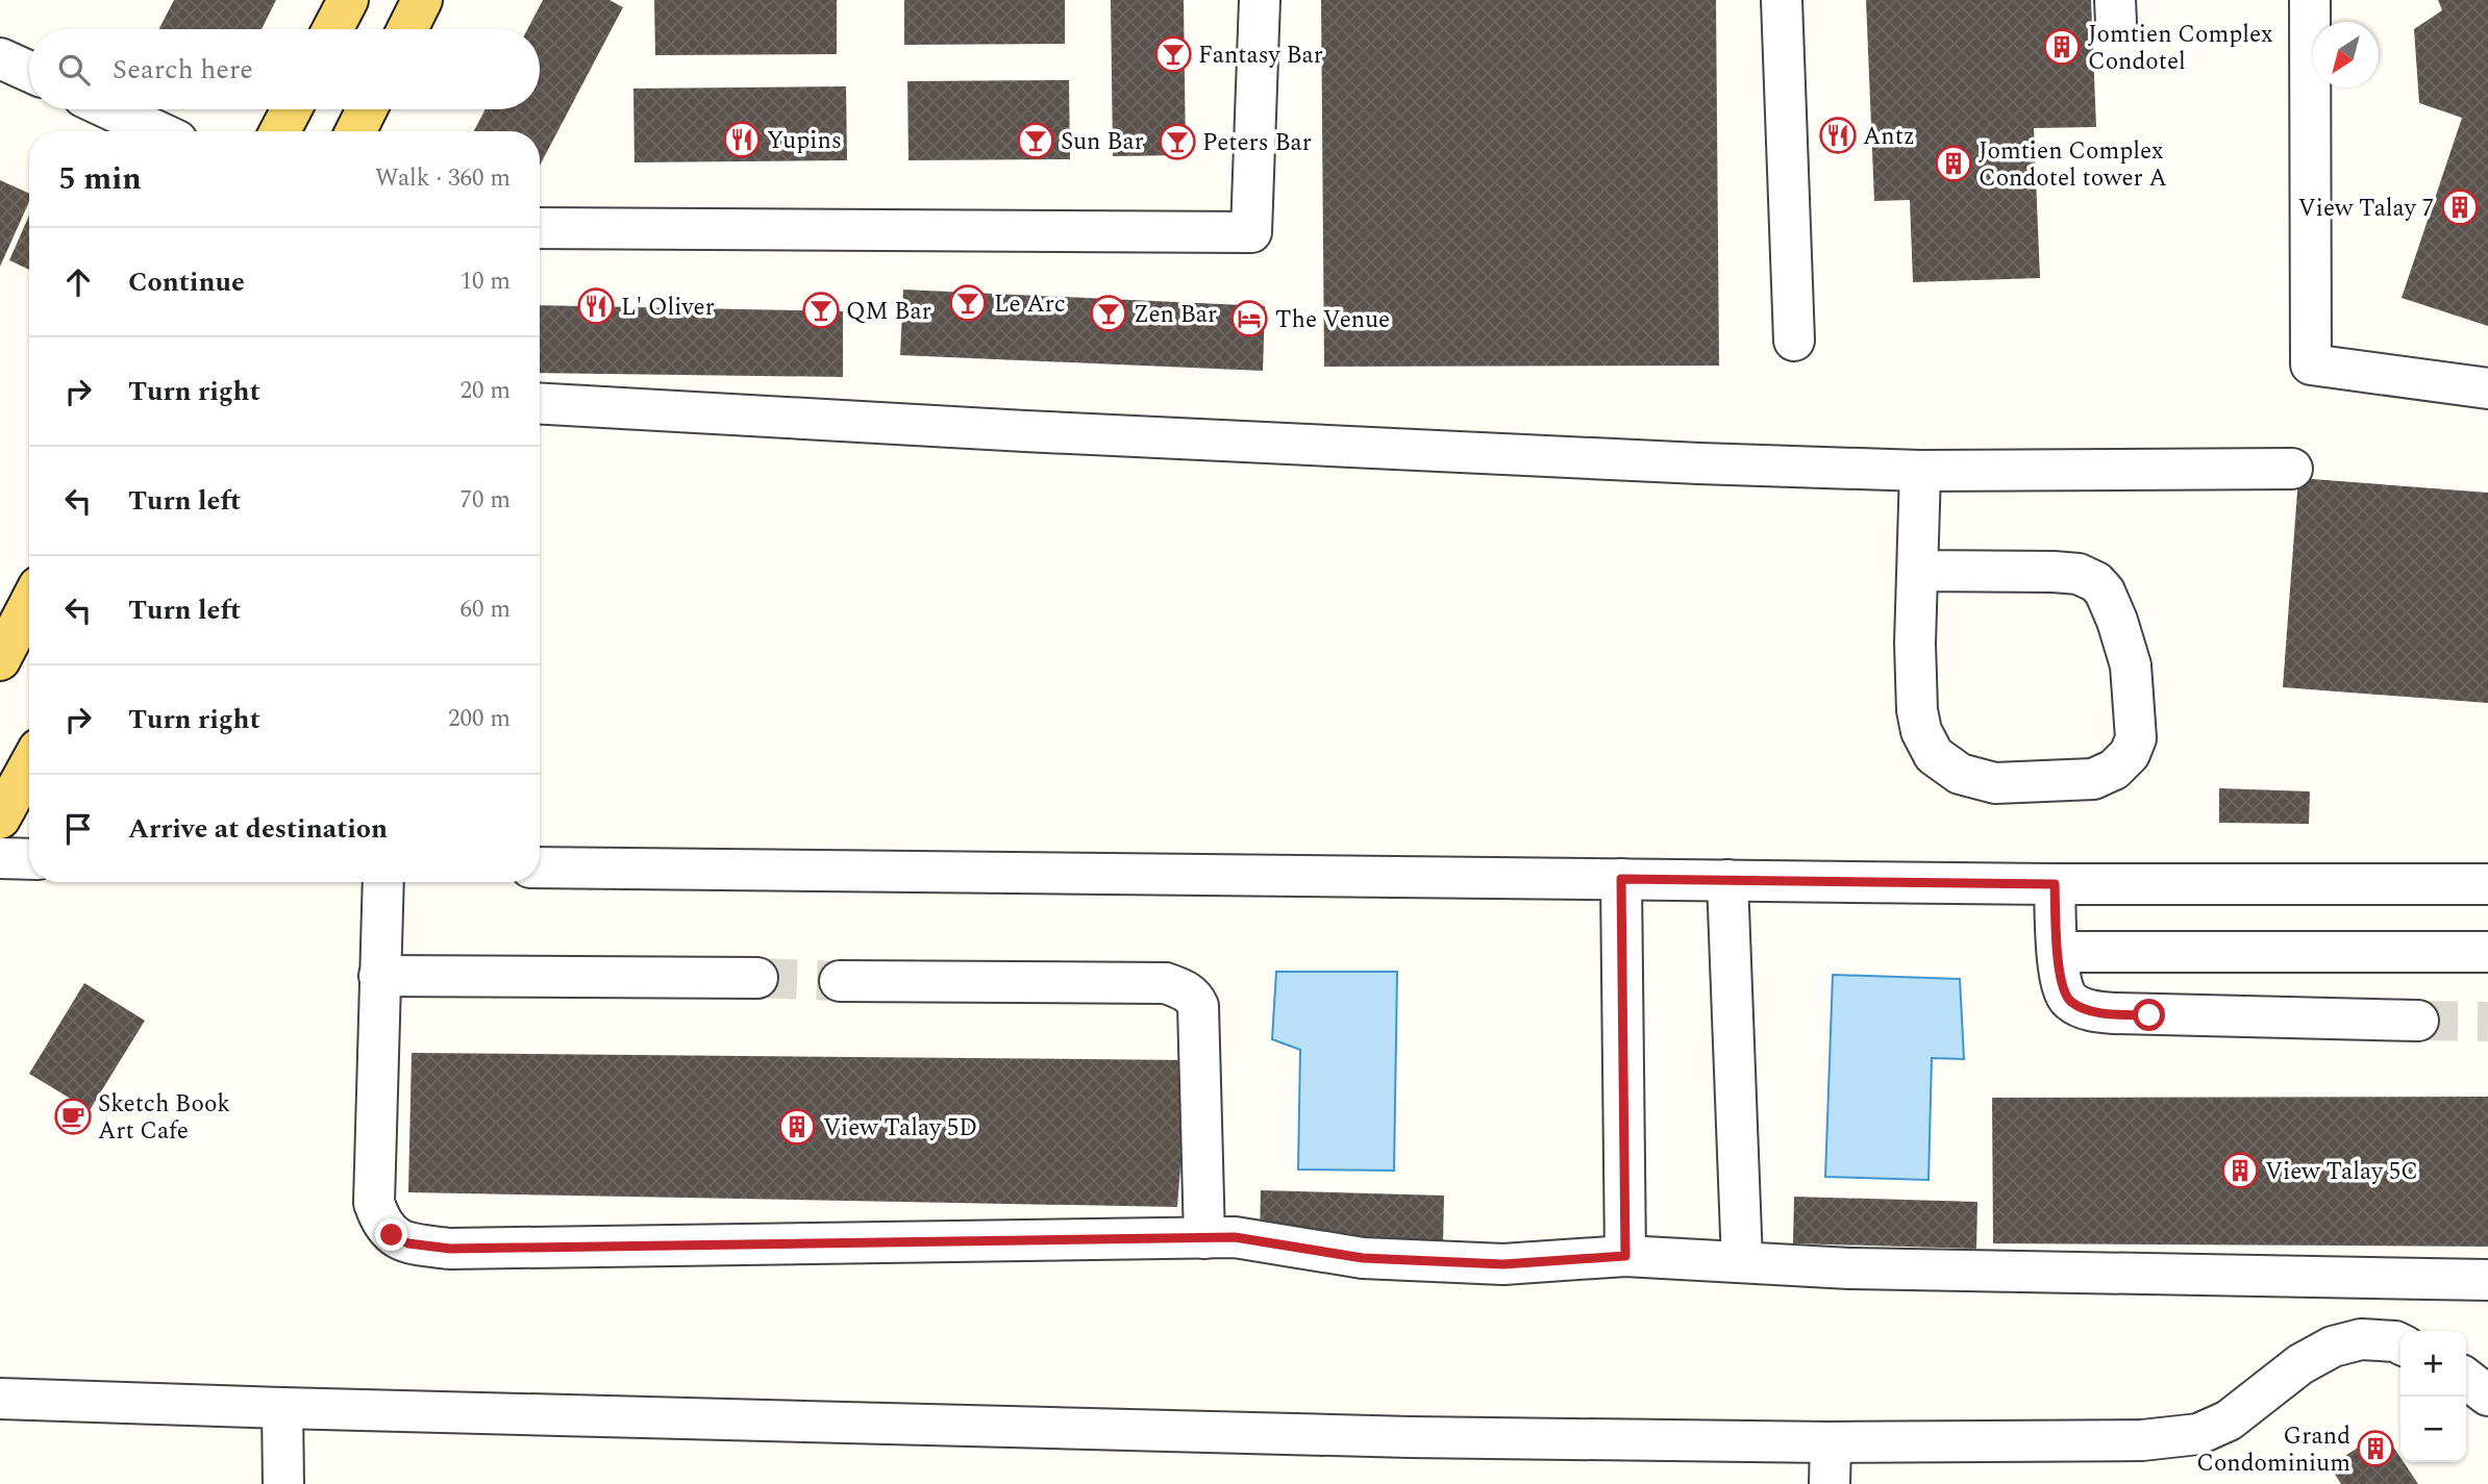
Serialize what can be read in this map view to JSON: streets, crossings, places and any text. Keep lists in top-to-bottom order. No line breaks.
{"places":{"building":["Jomtien Complex Condotel","Jomtien Complex Condotel tower A","View Talay 7","View Talay 5D","View Talay 5C","Grand Condominium"],"bar":["Fantasy Bar","Sun Bar","Peters Bar","Le Arc","QM Bar","Zen Bar"],"restaurant":["Antz","Yupins","L' Oliver"],"hotel":["The Venue"],"cafe":["Sketch Book Art Cafe"]},"north":"bottom left","page":{"search":"Search here","heading":["5 min","Walk · 360 m"],"list":[["Continue","10 m"],["Turn right","20 m"],["Turn left","70 m"],["Turn left","60 m"],["Turn right","200 m"],"Arrive at destination"],"map_buttons":["+","−"]}}
